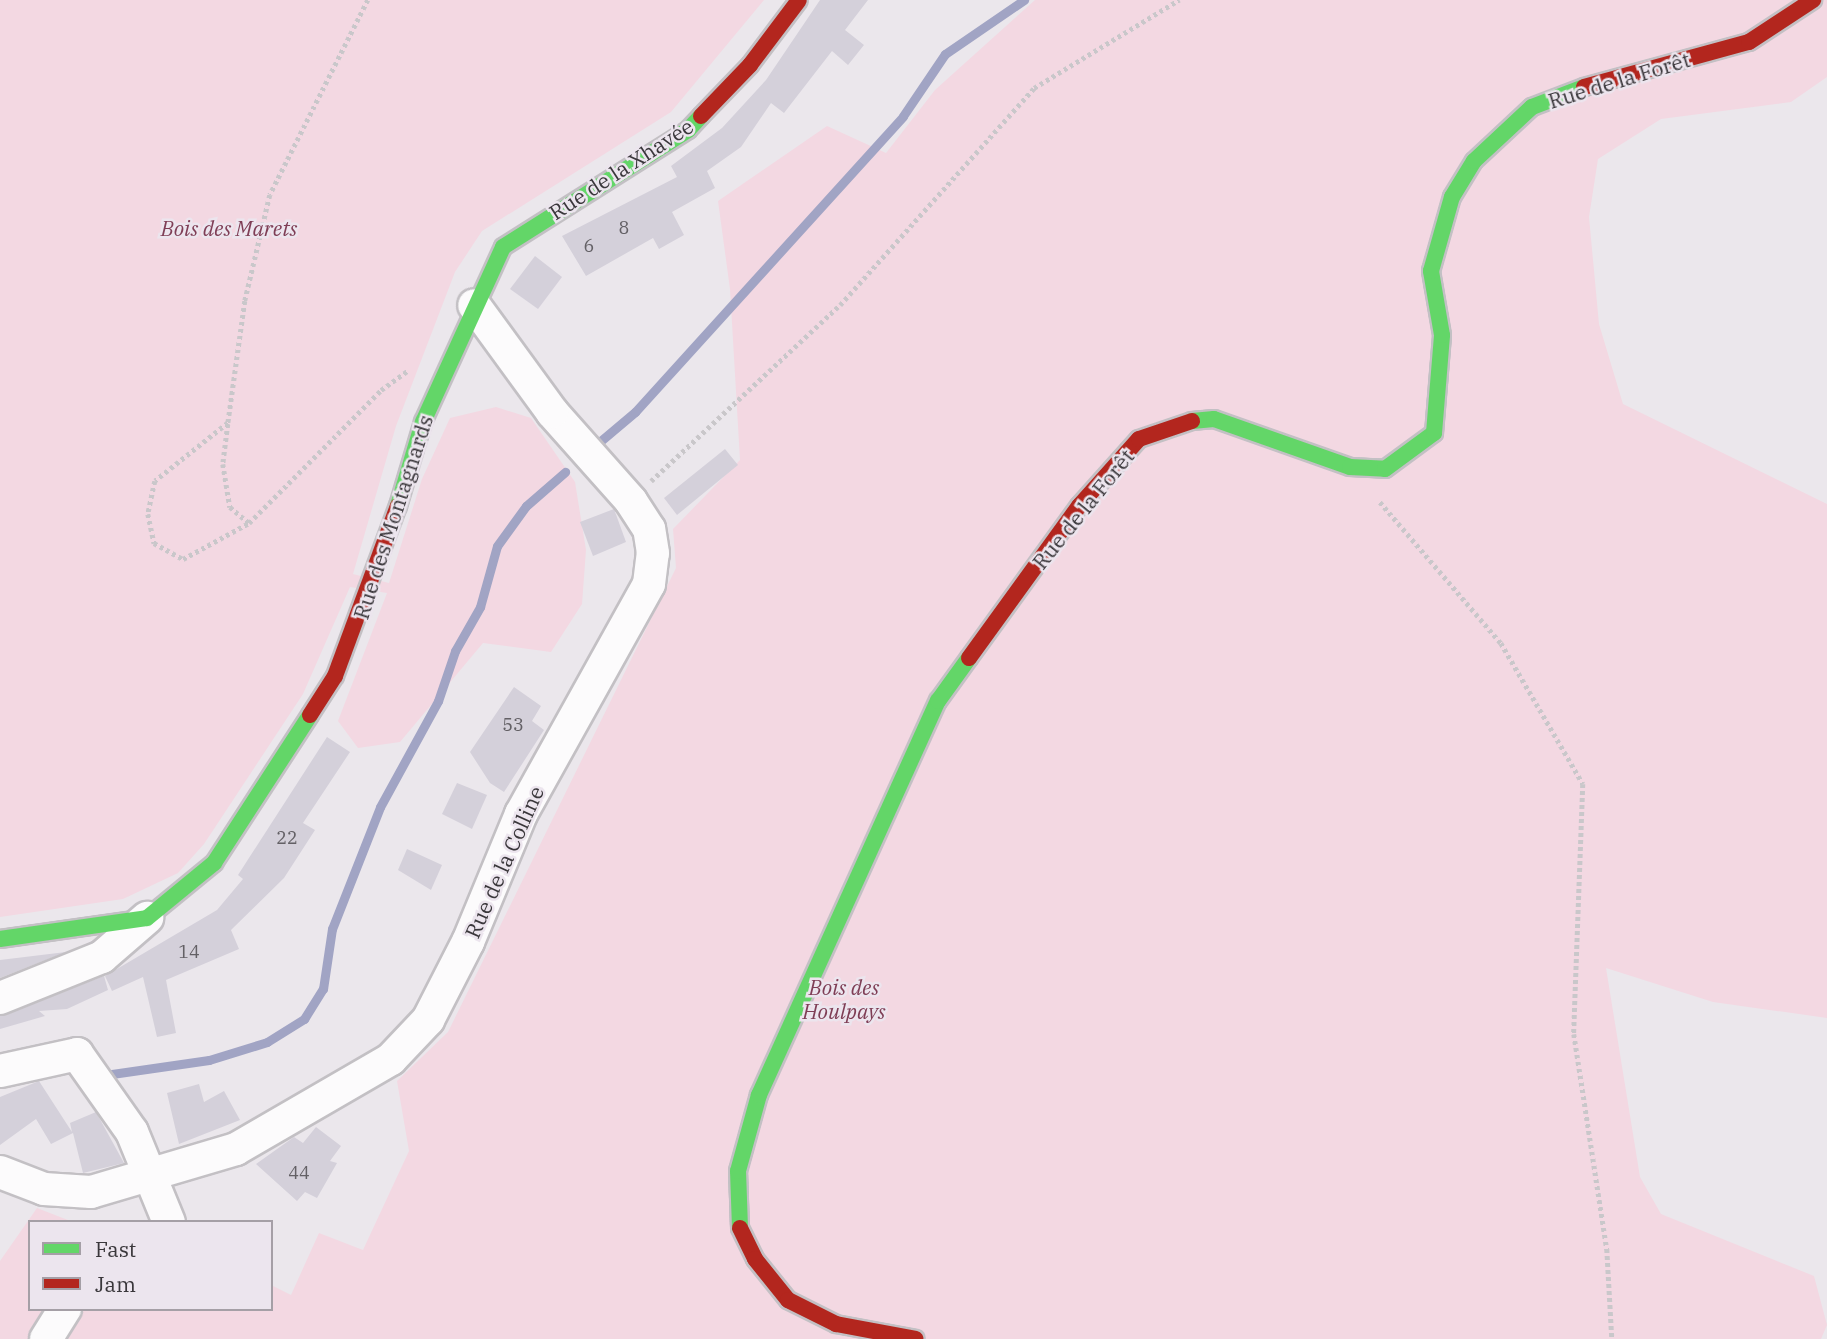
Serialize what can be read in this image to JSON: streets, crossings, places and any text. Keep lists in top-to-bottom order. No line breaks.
{"streets":{"main road":["Rue de la Forêt","Rue de la Xhavée","Rue des Montagnards"],"street":["Rue de la Colline"]},"crossings":[["Rue de la Xhavée","Rue des Montagnards"],["Rue de la Xhavée","Rue de la Colline"],["Rue des Montagnards","Rue de la Colline"]],"parks":["Bois des Marets","Bois des Houlpays"],"house_numbers":["8","6","53","22","14","44"],"legend":["Fast","Jam"]}
